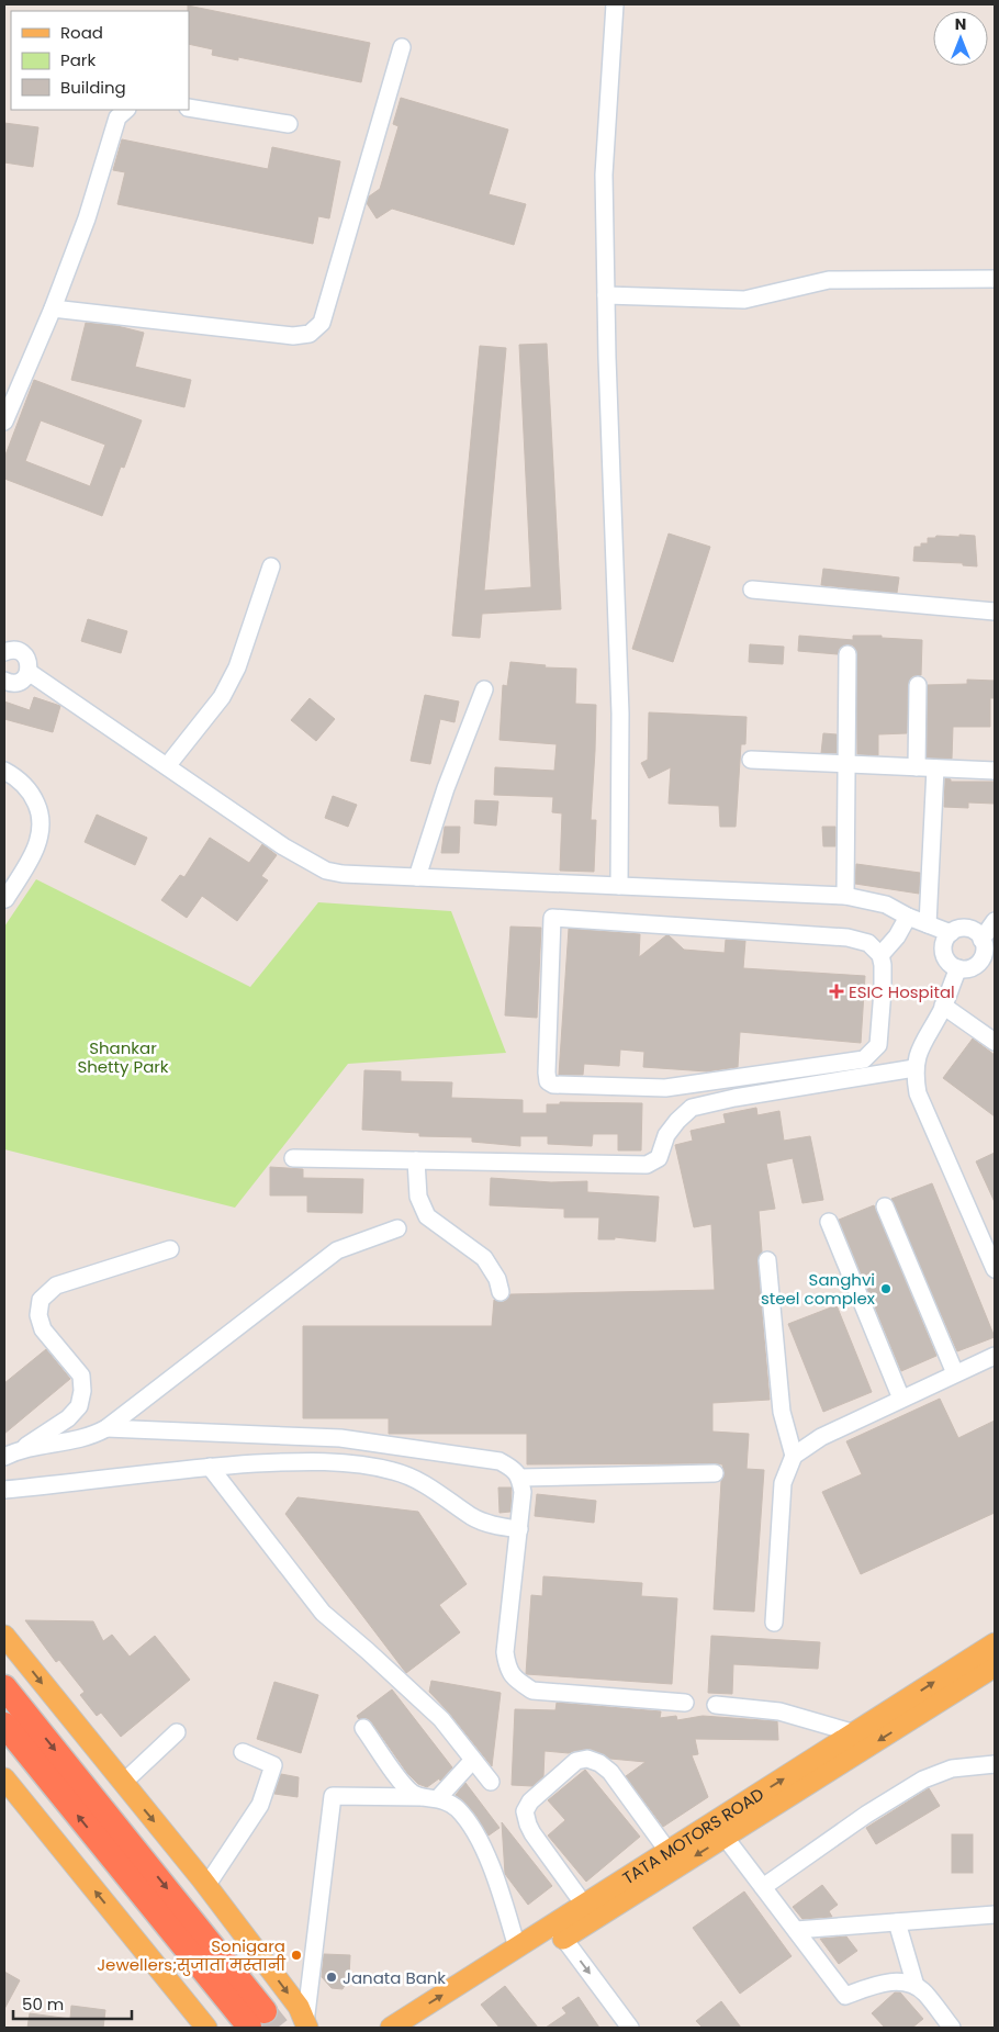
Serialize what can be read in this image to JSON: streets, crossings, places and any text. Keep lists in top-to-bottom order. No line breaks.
{"streets":{"main road":["TATA MOTORS ROAD"]},"parks":["Shankar Shetty Park"],"places":{"health":["ESIC Hospital"],"other":["Sanghvi steel complex","Sonigara Jewellers;सुजाता मस्तानी","Janata Bank"]},"legend":["Road","Park","Building"],"scale_bar":"50 m","north":"top"}
